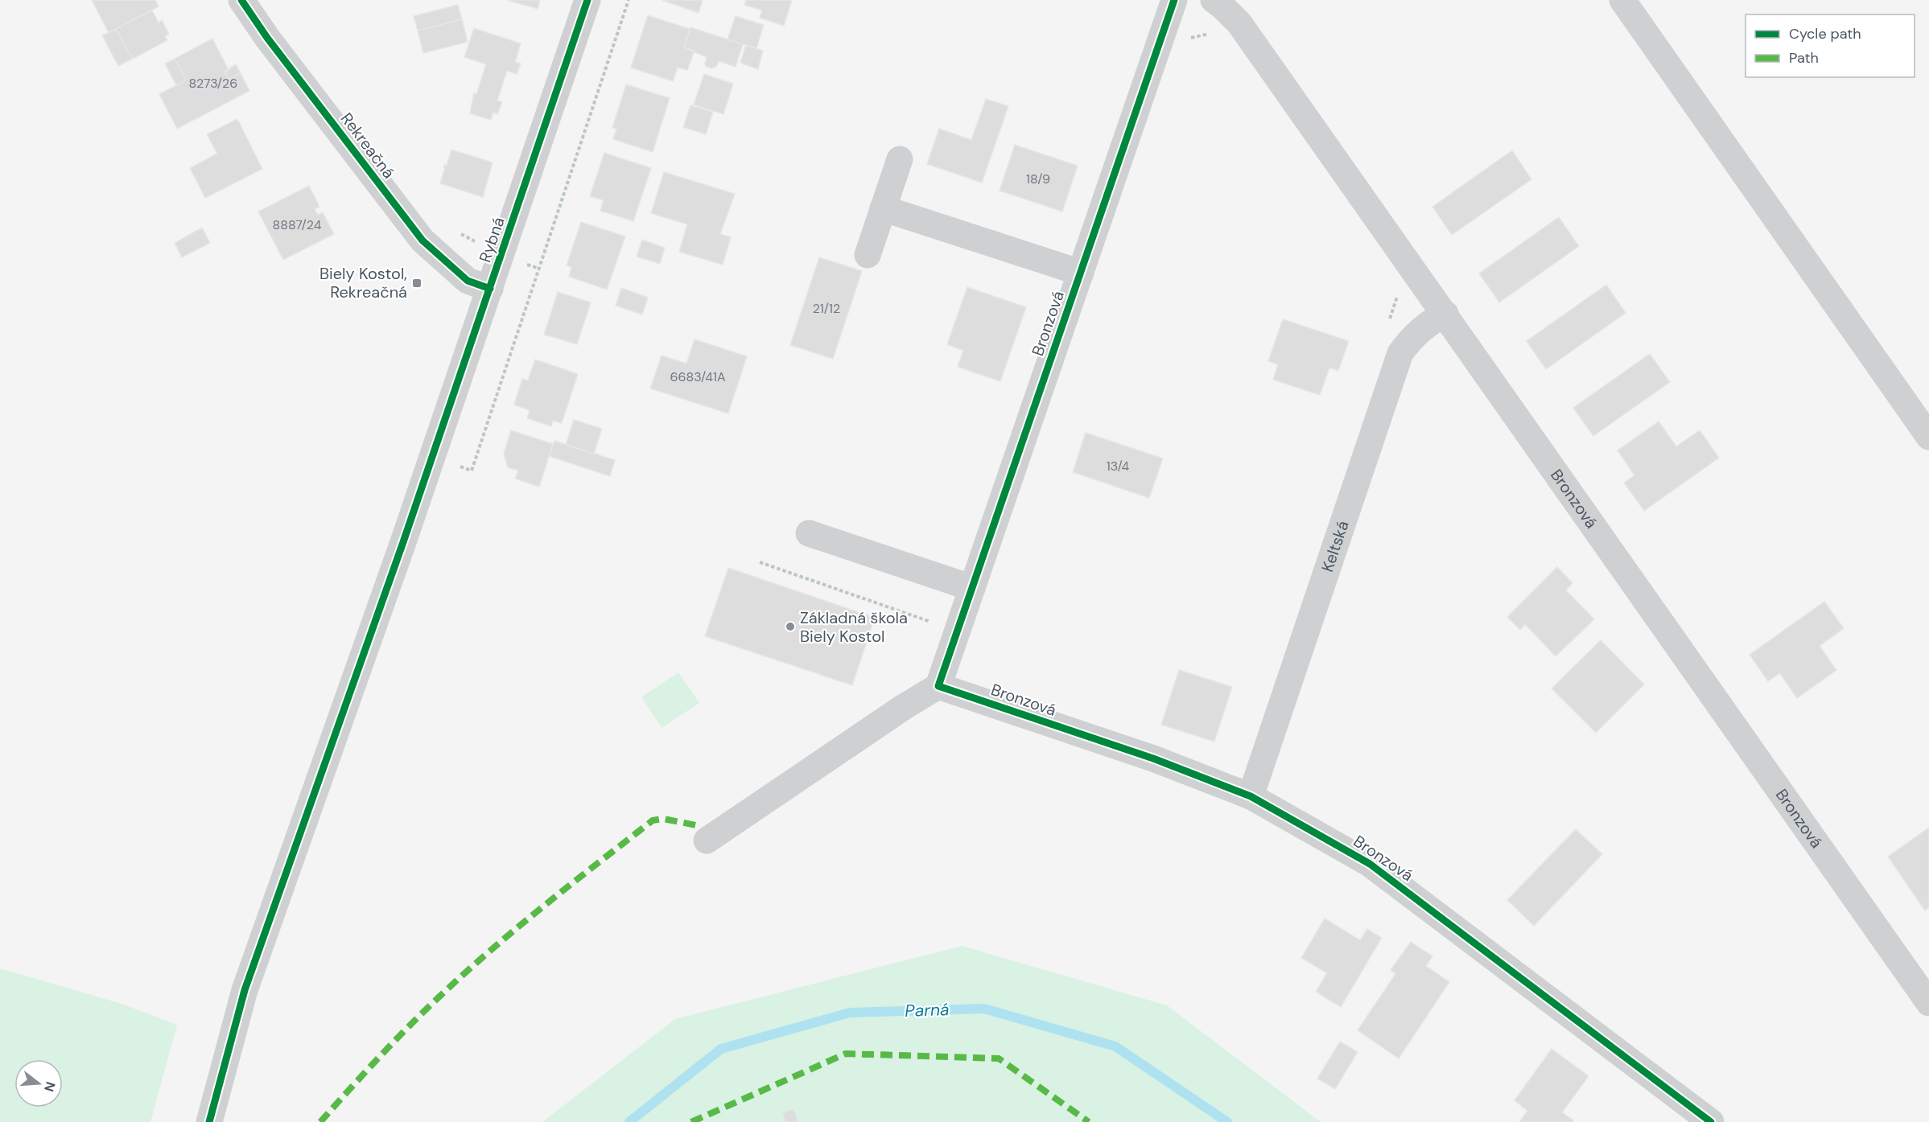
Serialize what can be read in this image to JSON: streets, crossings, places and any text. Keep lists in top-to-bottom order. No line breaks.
{"streets":{"street":["Rekreačná","Rybná","Bronzová","Keltská"]},"crossings":[["Rekreačná","Rybná"],["Bronzová","Keltská"]],"water":["Parná"],"places":{"transit":["Biely Kostol, Rekreačná"],"other":["Základná škola Biely Kostol"]},"house_numbers":["8273/26","18/9","8887/24","21/12","6683/41A","13/4"],"legend":["Cycle path","Path"],"north":"right"}
